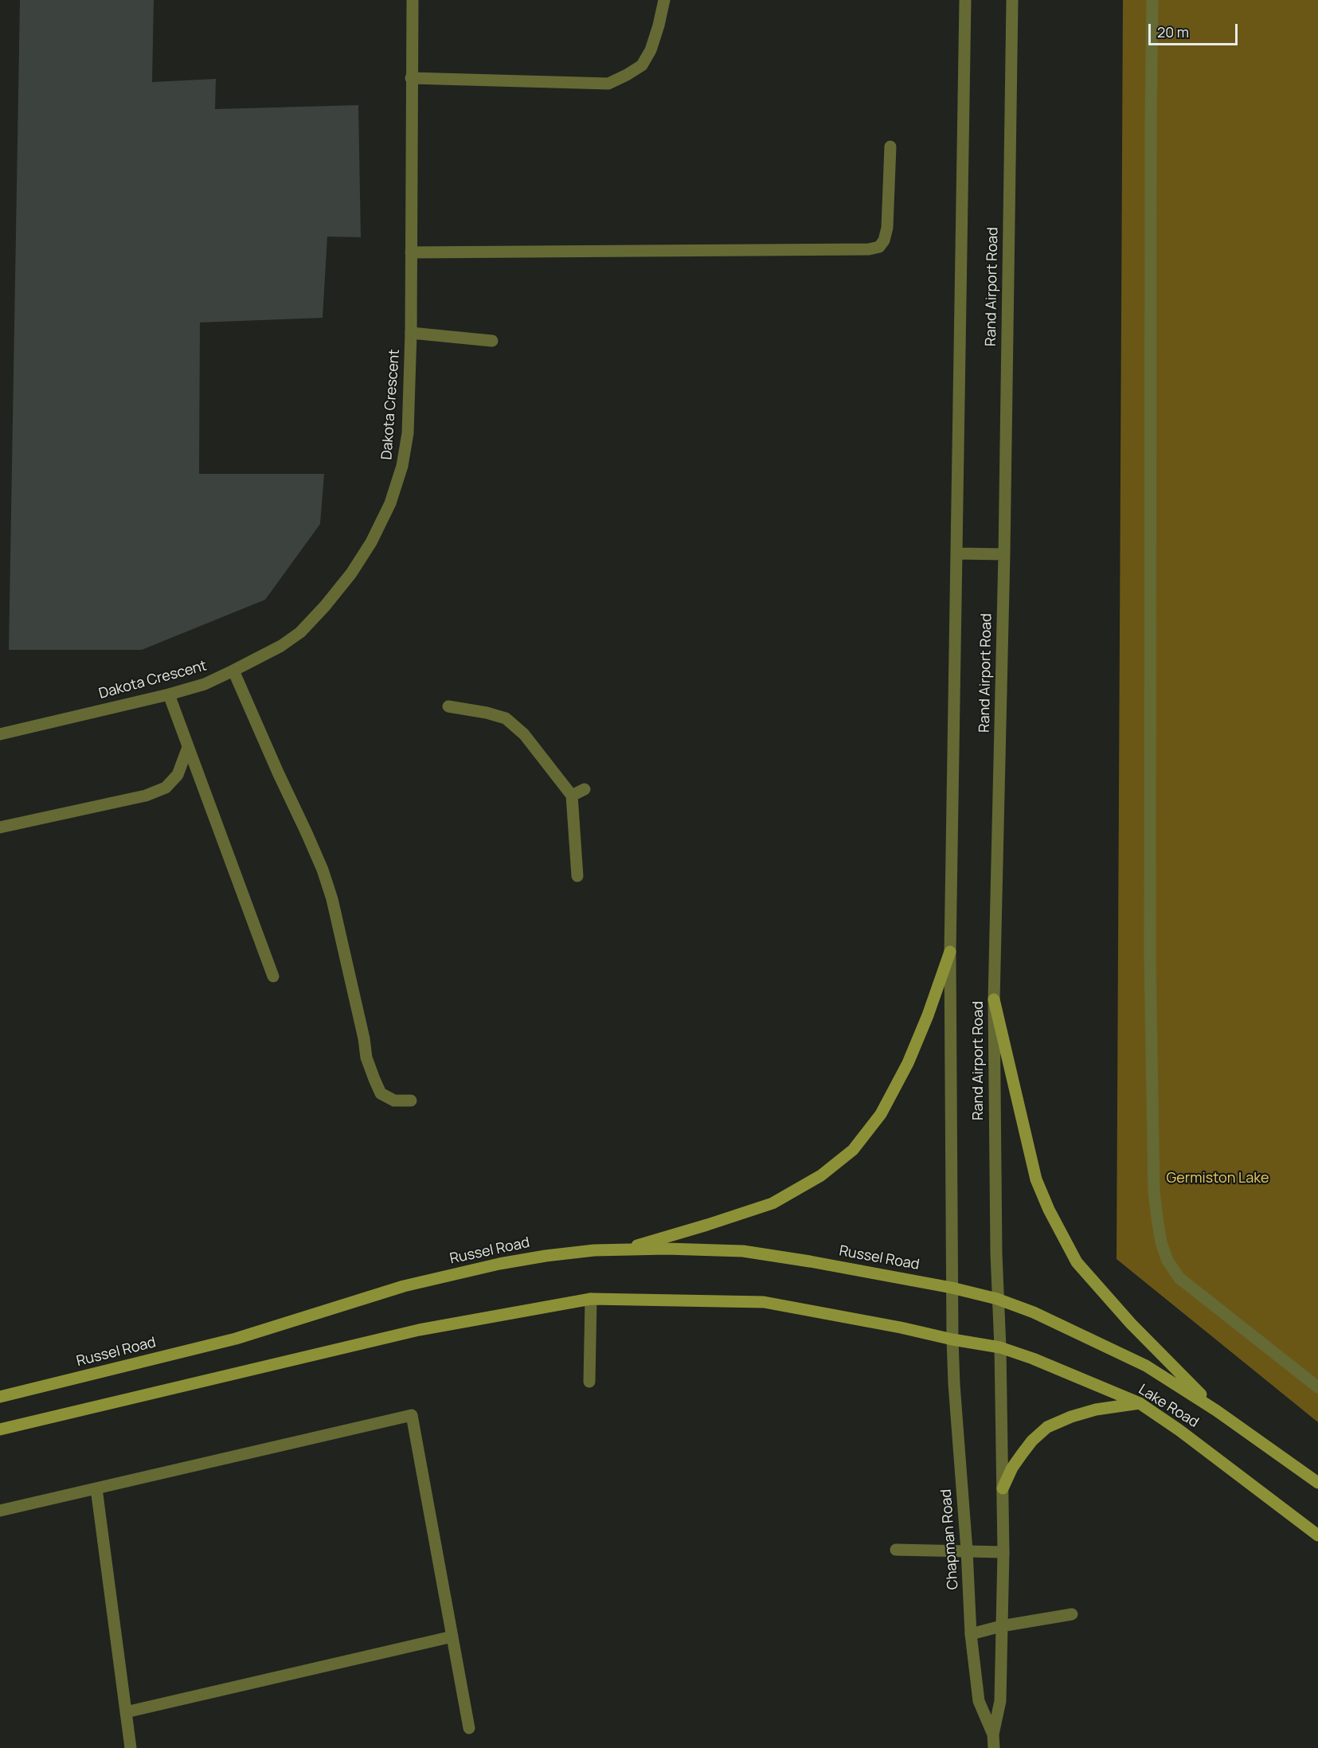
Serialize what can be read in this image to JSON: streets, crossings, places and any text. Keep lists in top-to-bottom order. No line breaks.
{"streets":{"main road":["Russel Road","Lake Road"],"street":["Rand Airport Road","Dakota Crescent","Chapman Road"]},"crossings":[["Rand Airport Road","Russel Road"],["Rand Airport Road","Lake Road"],["Rand Airport Road","Chapman Road"],["Russel Road","Lake Road"],["Lake Road","Chapman Road"]],"parks":["Germiston Lake"],"scale_bar":"20 m"}
